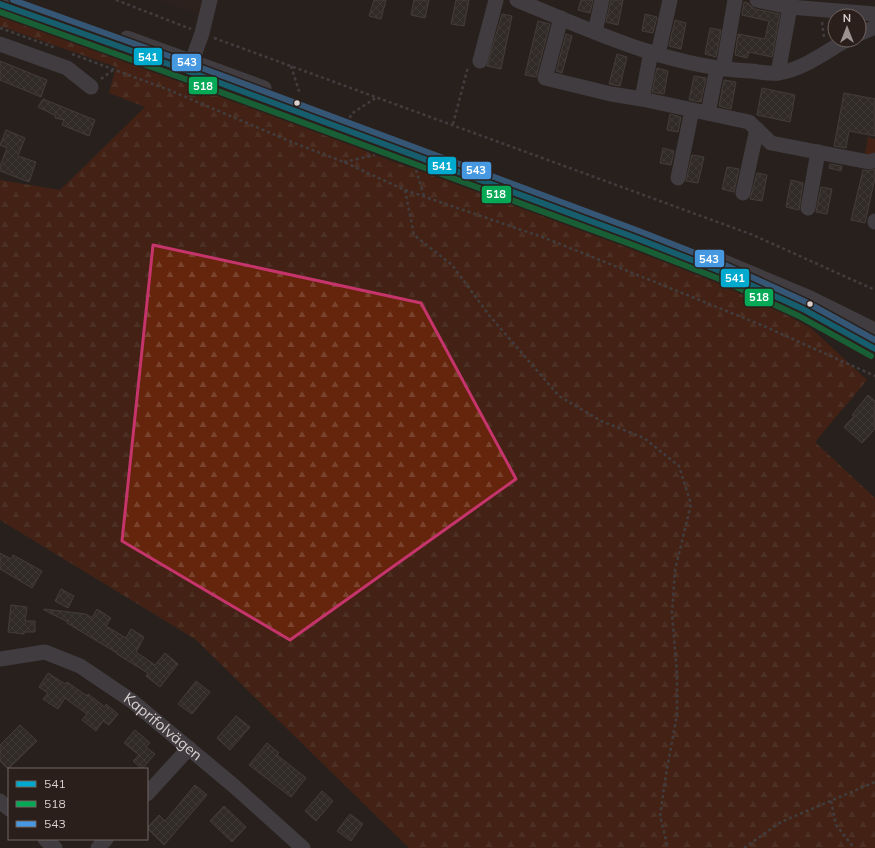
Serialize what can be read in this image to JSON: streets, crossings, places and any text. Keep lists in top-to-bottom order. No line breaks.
{"streets":{"street":["Kaprifolvägen"]},"lines":["transit line 543","transit line 541","transit line 518"],"legend":["541","518","543"],"north":"top"}
